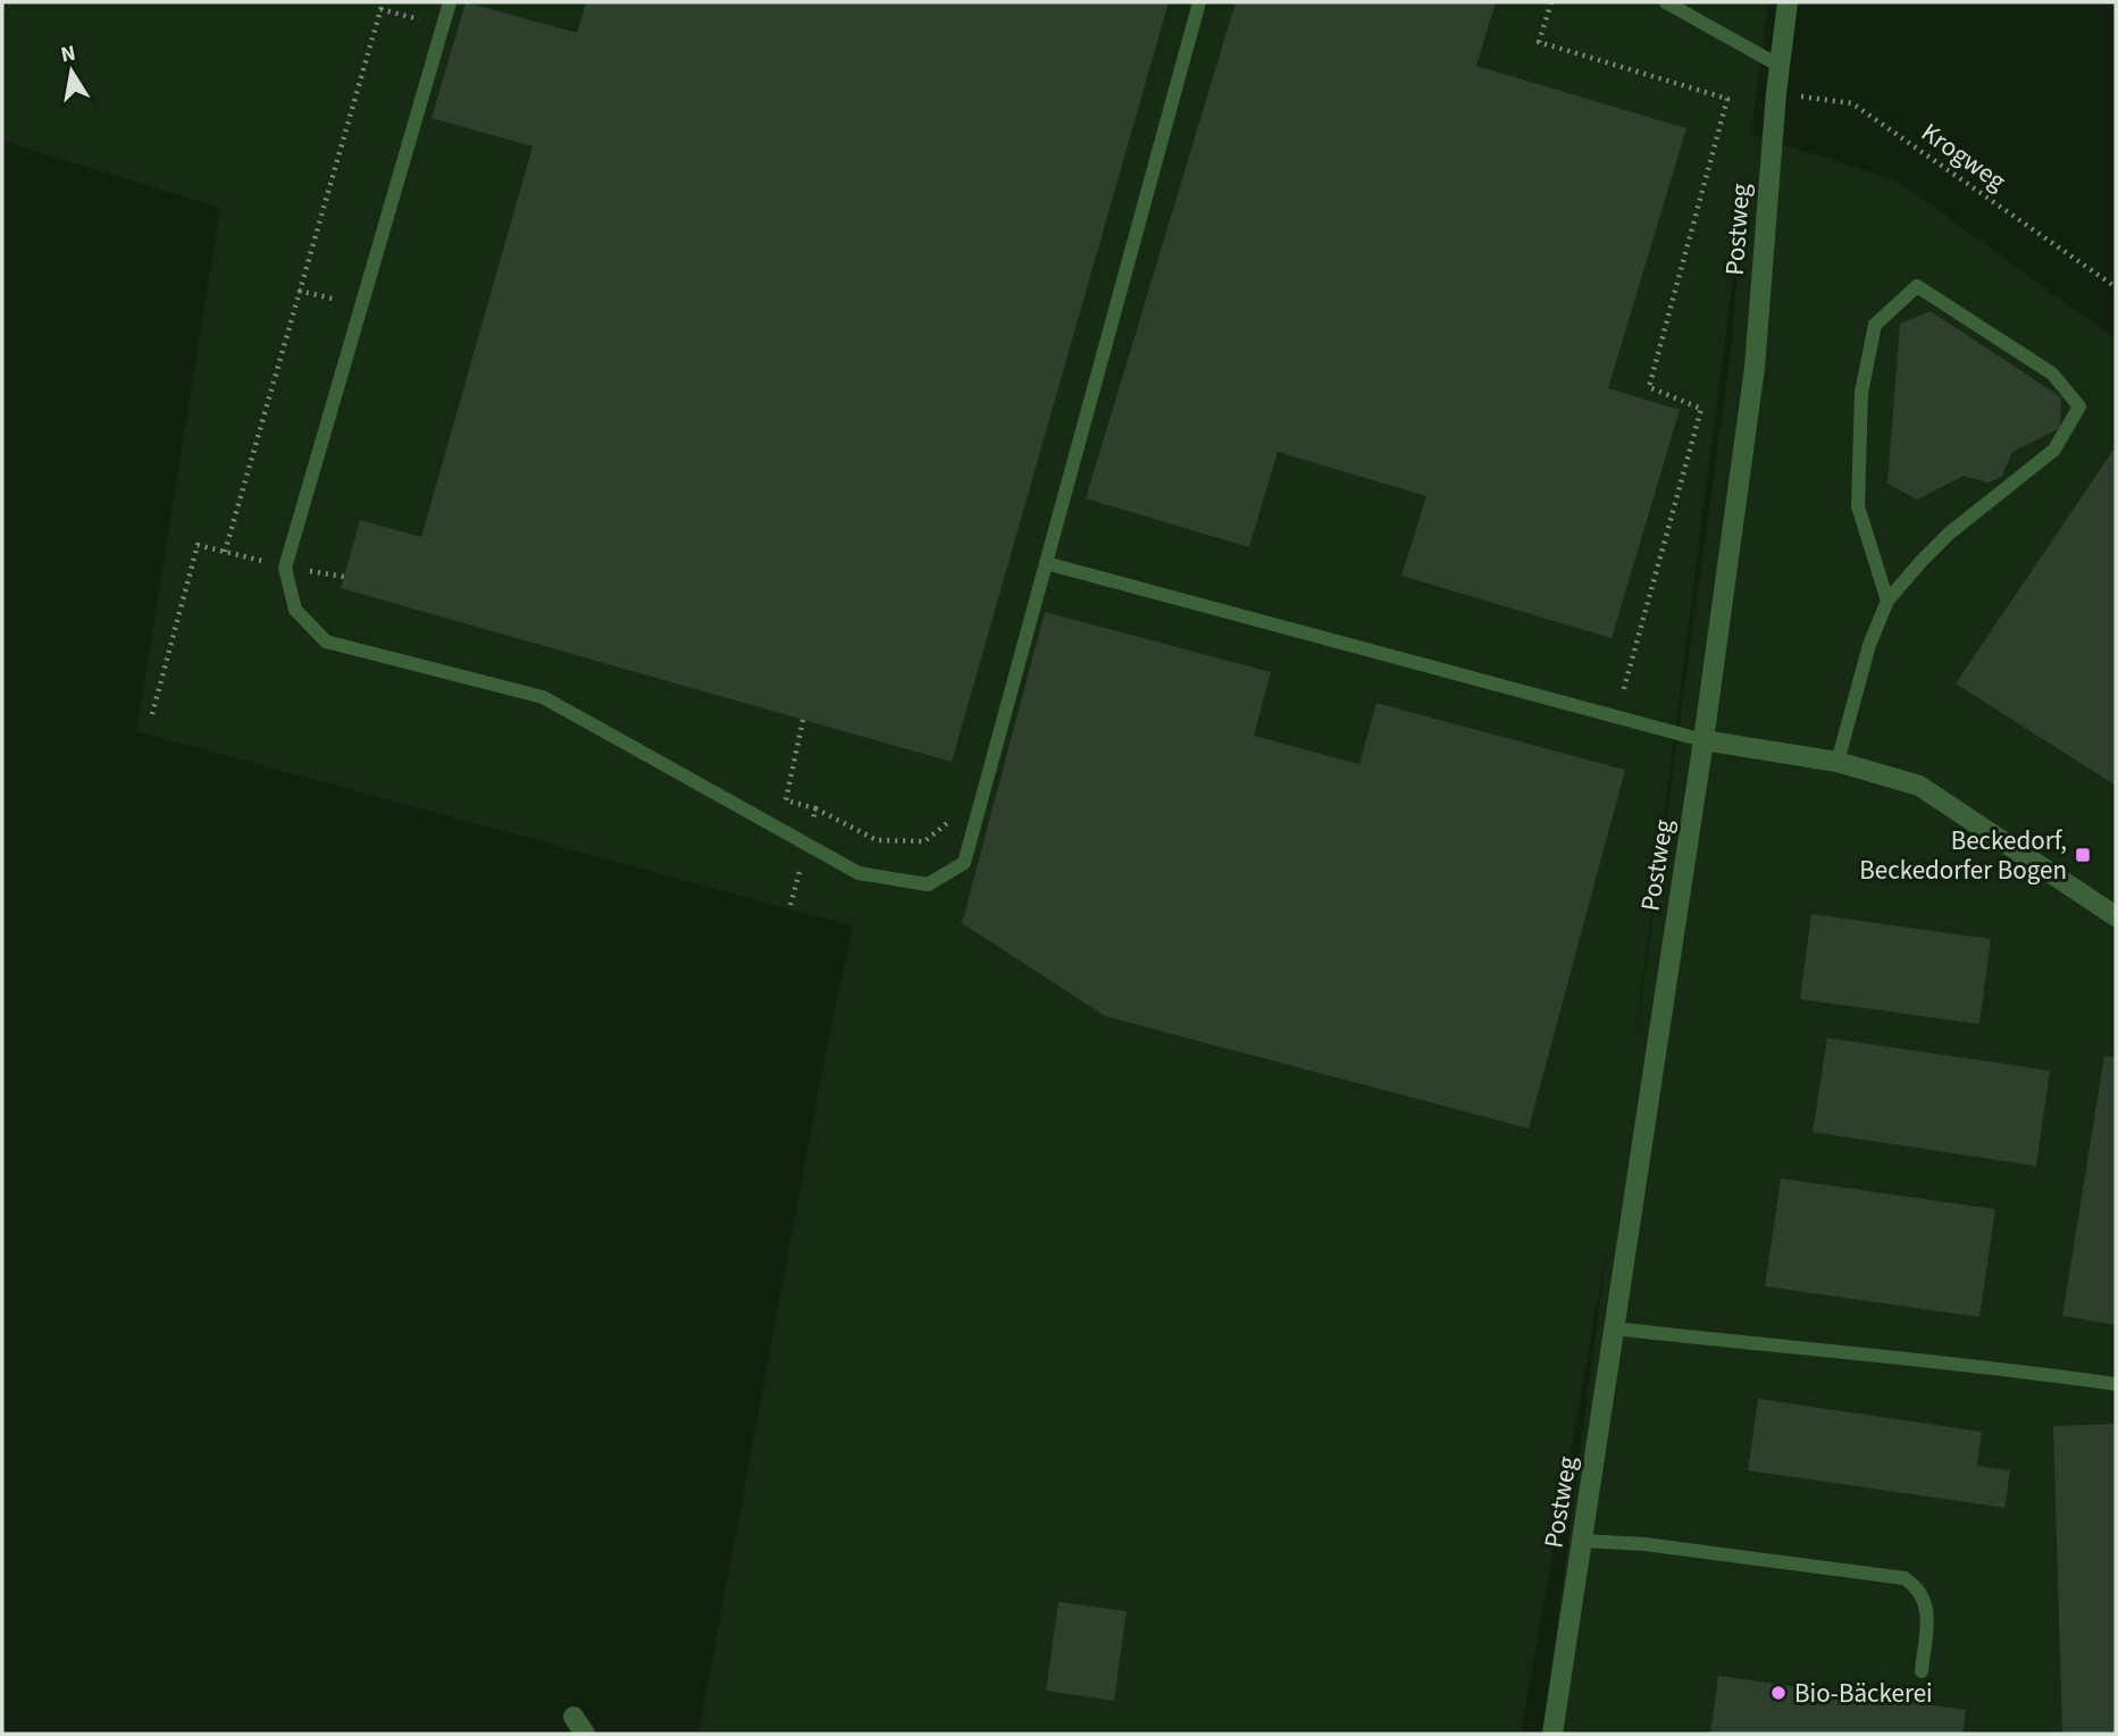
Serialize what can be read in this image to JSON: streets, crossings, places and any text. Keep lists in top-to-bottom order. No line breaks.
{"streets":{"street":["Postweg"],"path":["Krogweg"]},"crossings":[["Krogweg","Postweg"]],"places":{"transit":["Beckedorf, Beckedorfer Bogen"],"other":["Bio-Bäckerei"]},"north":"top"}
